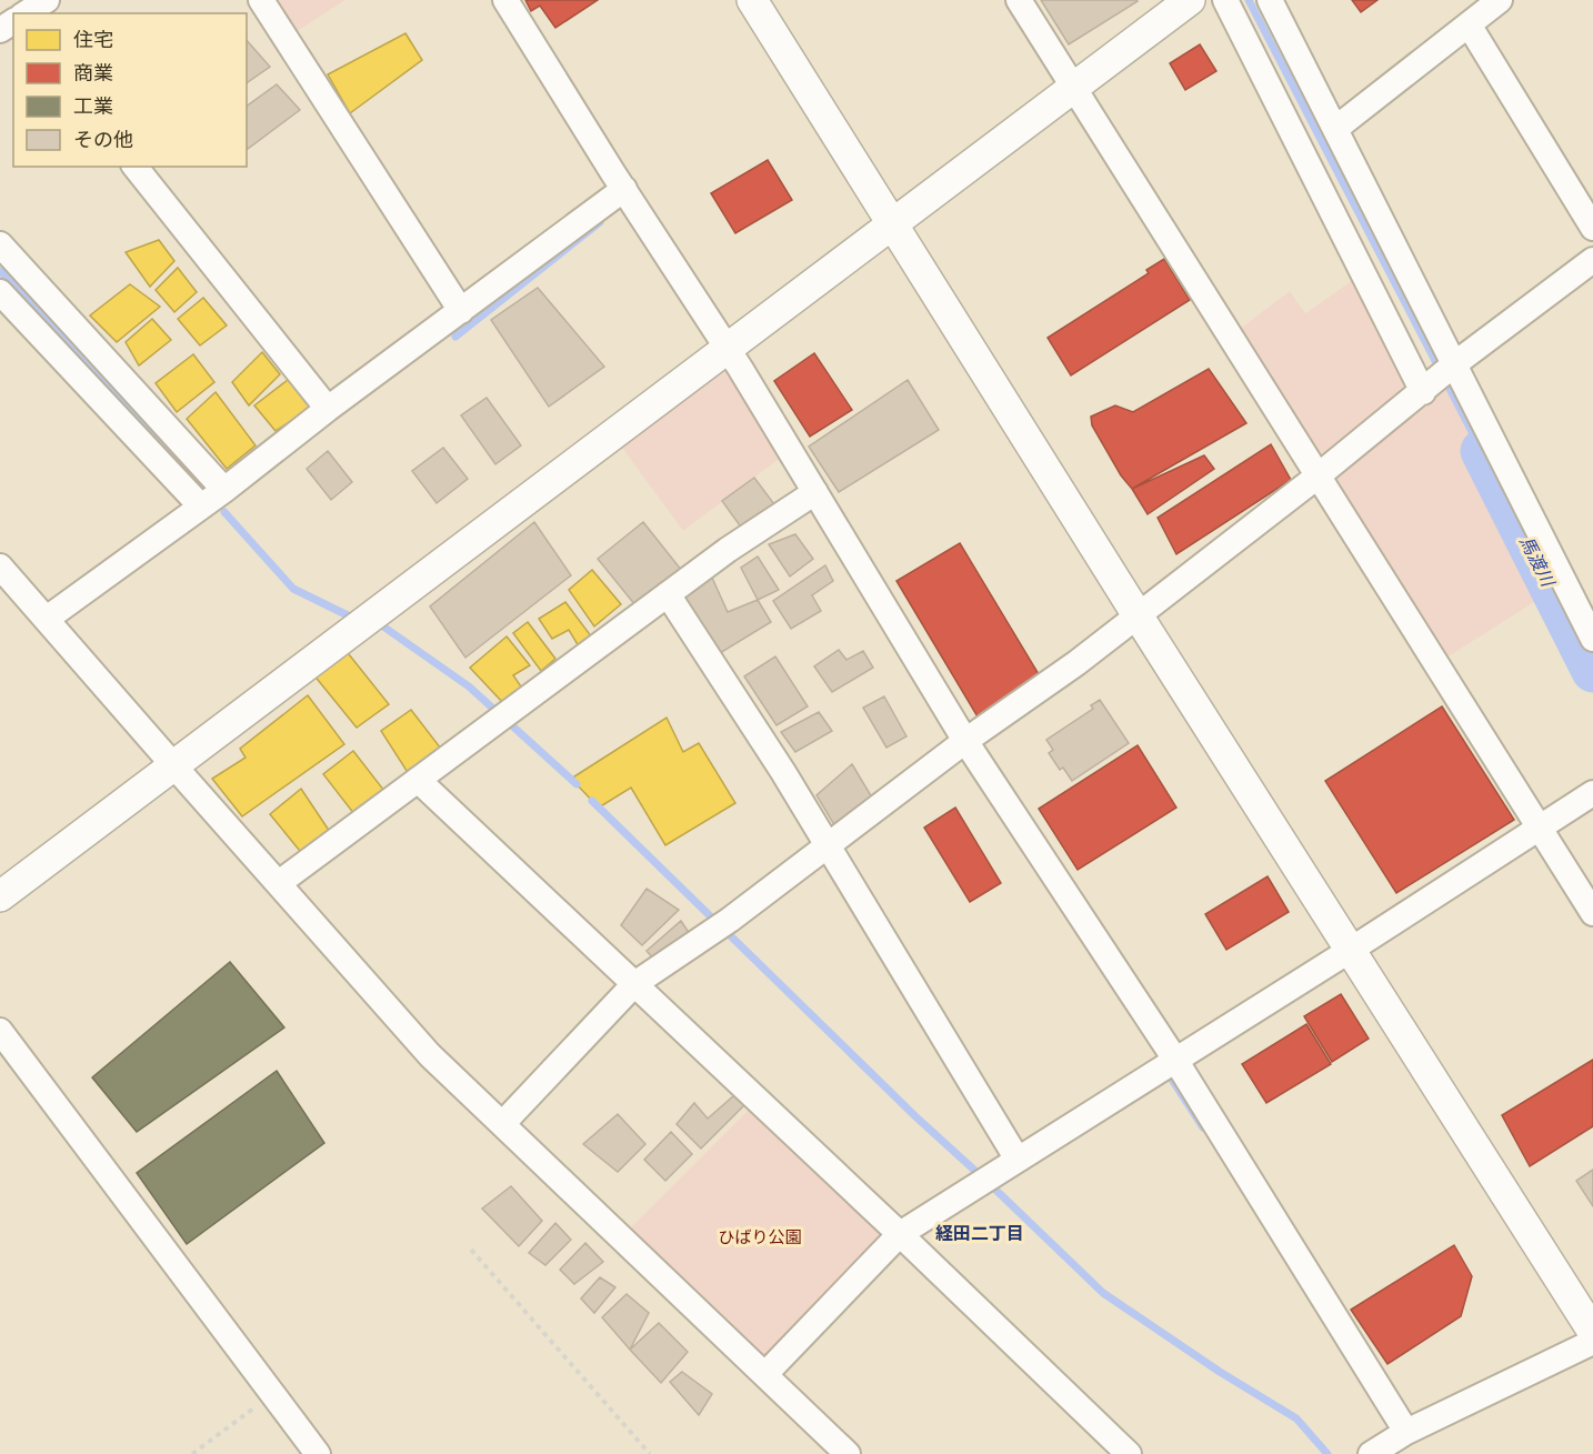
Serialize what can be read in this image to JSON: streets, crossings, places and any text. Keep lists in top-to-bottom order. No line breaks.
{"districts":["経田二丁目"],"water":["馬渡川"],"parks":["ひばり公園"],"legend":["住宅","商業","工業","その他"]}
